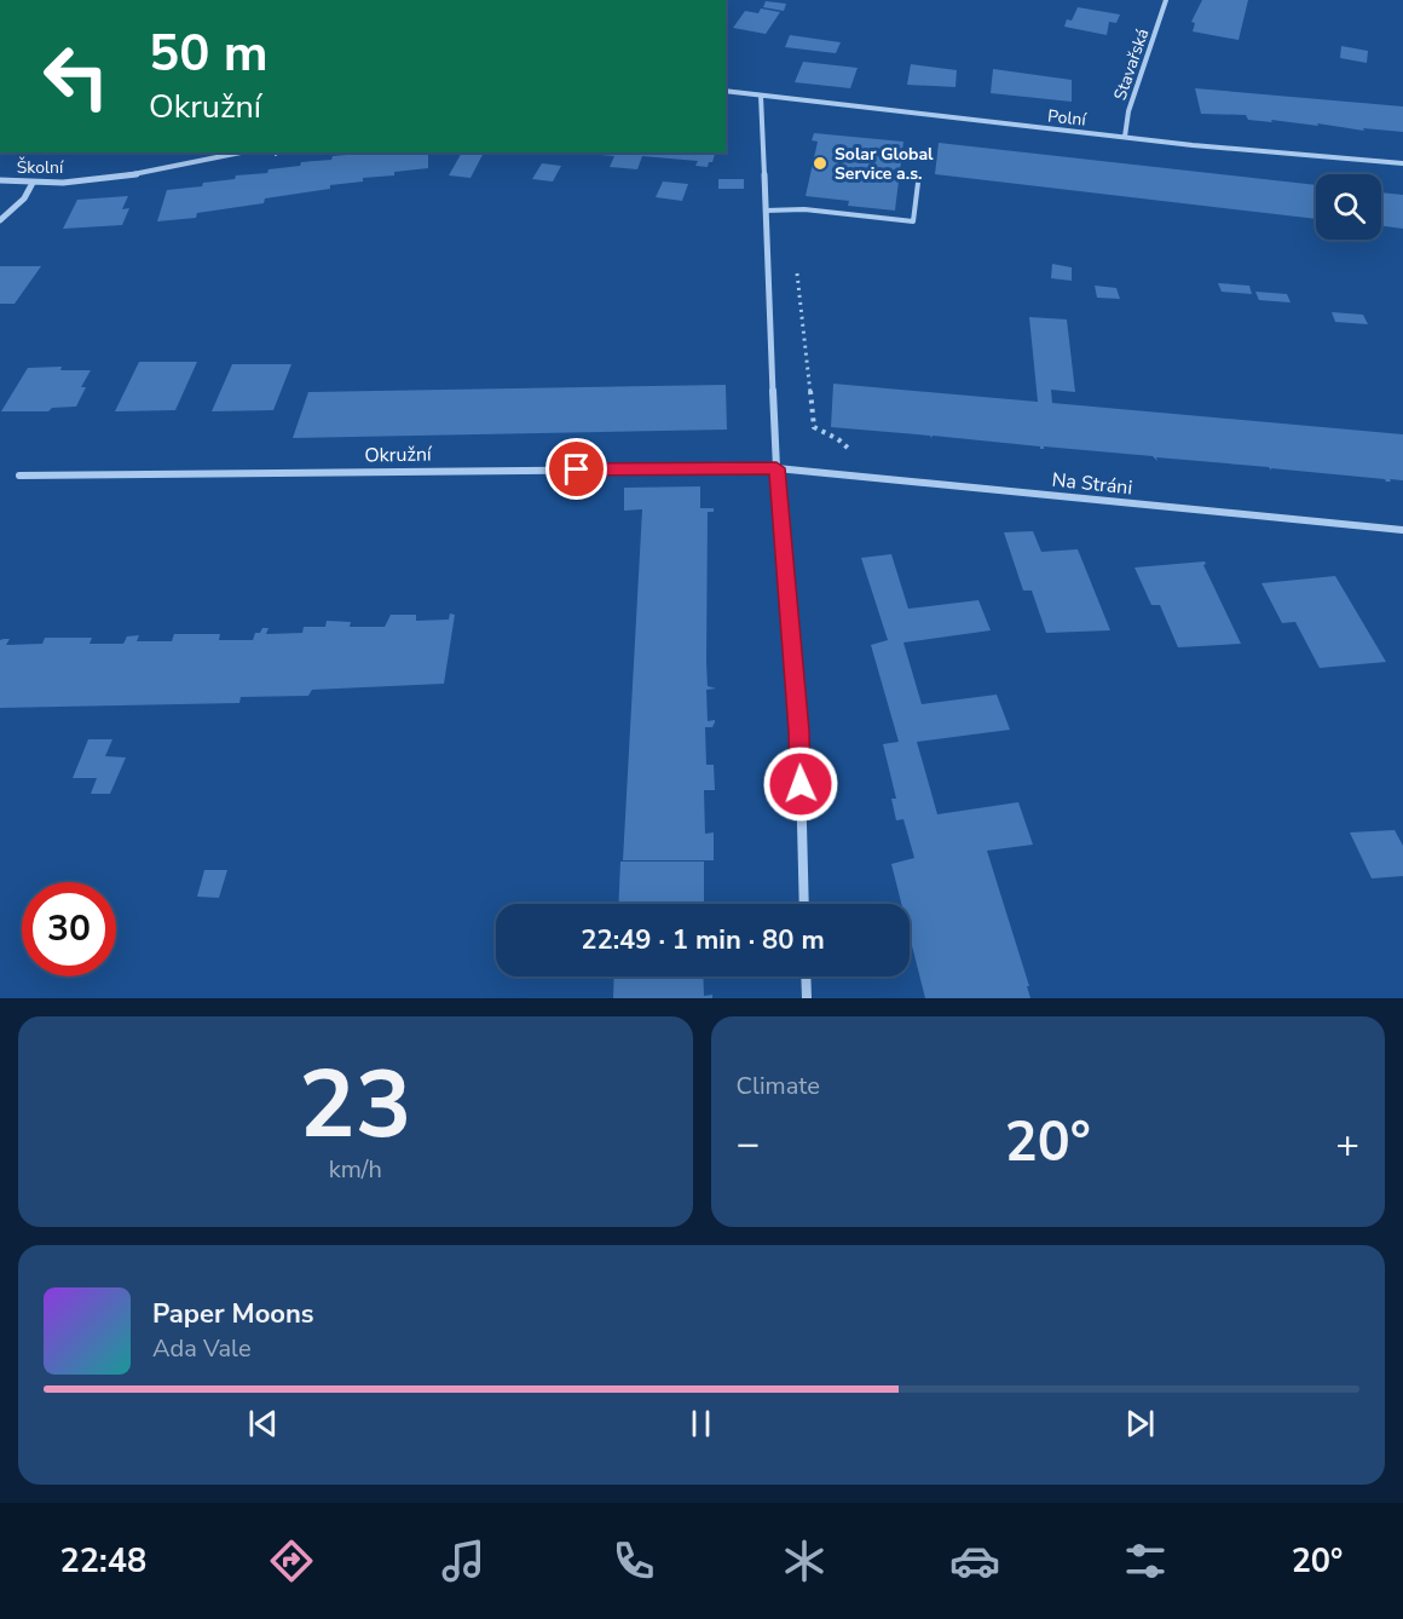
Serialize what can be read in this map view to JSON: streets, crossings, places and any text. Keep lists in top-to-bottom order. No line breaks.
{"streets":{"street":["Stavařská","Polní","Školní","Okružní","Na Stráni"]},"crossings":[["Stavařská","Polní"],["Okružní","Na Stráni"]],"places":["Solar Global Service a.s."],"page":{"turn":["50 m","Okružní"],"limit":"30","trip":"22:49 · 1 min · 80 m","tile":[["23","km/h"],"Climate"],"heat":["−","20°","+"],"song":["Paper Moons","Ada Vale"],"tabs":["22:48","20°"]}}
